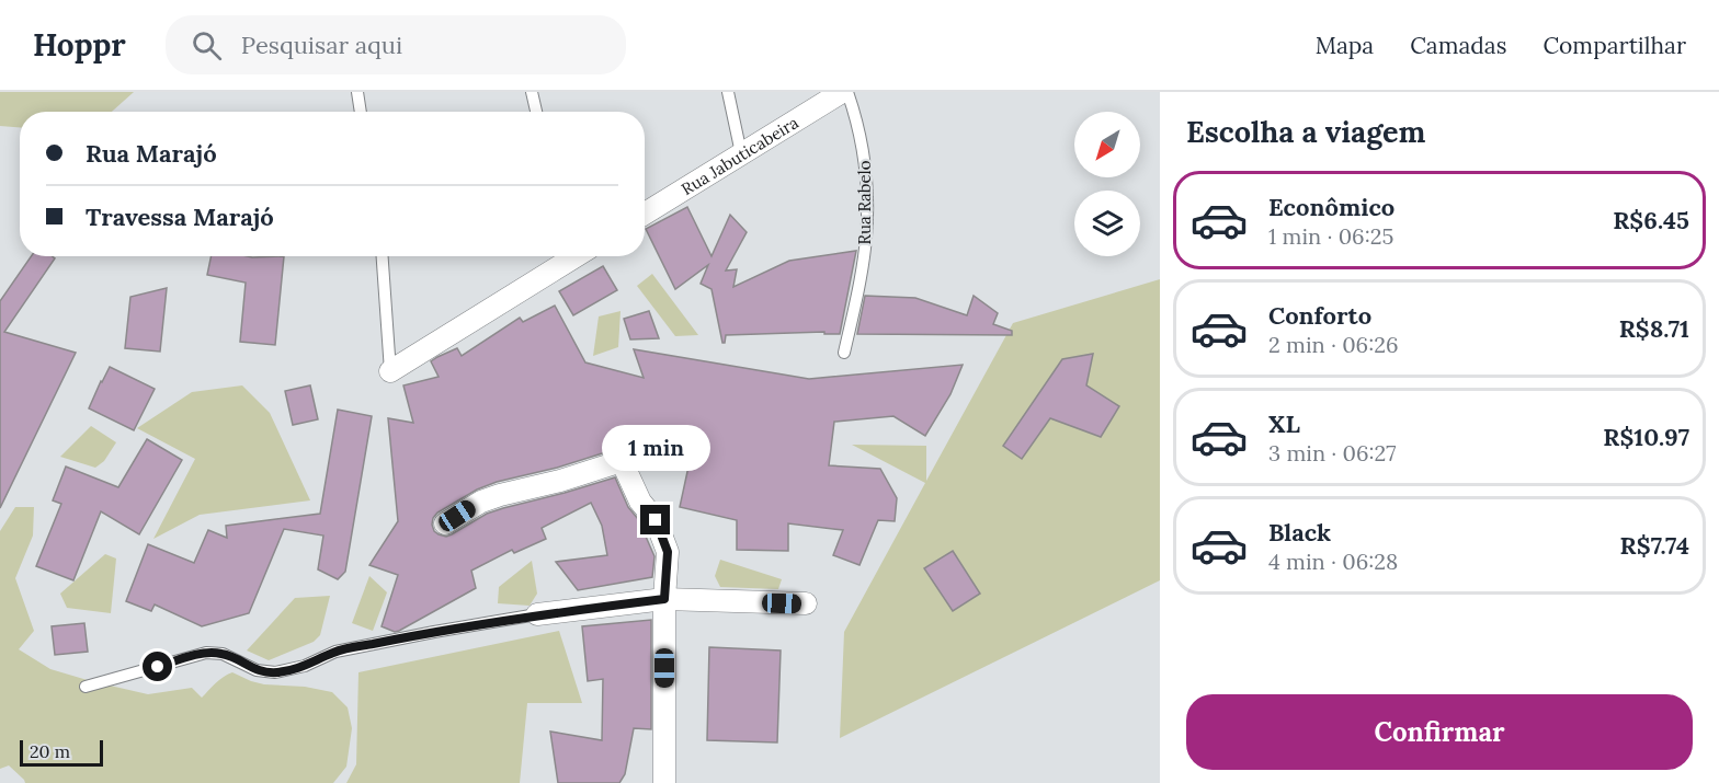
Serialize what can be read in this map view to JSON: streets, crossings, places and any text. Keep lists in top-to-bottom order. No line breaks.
{"streets":{"street":["Rua Jabuticabeira"],"lane":["Rua Rabelo"]},"scale_bar":"20 m","north":"bottom left","page":{"header":"Hoppr","search":"Pesquisar aqui","nav":["Mapa","Camadas","Compartilhar"],"heading":"Escolha a viagem","banner":["Rua Marajó","Travessa Marajó"],"list":[{"name":"Econômico","note":"1 min · 06:25","value":"R$6.45"},{"name":"Conforto","note":"2 min · 06:26","value":"R$8.71"},{"name":"XL","note":"3 min · 06:27","value":"R$10.97"},{"name":"Black","note":"4 min · 06:28","value":"R$7.74"}],"bubble":"1 min","buttons":"Confirmar","scale":"20 m"}}
